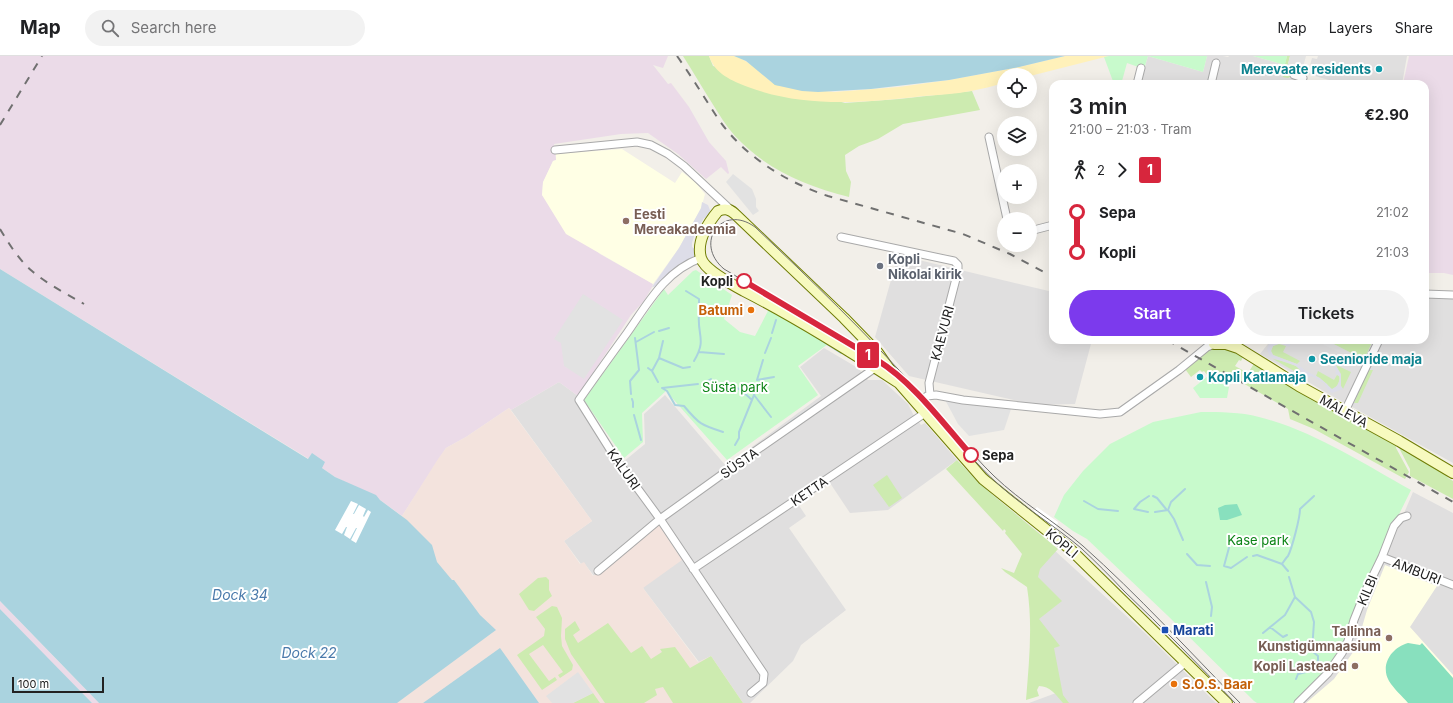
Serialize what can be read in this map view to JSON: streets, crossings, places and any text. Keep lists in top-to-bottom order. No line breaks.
{"streets":{"street":["KAEVURI","MALEVA","SÜSTA","KALURI","KETTA","KOPLI","AMBURI","KILBI"]},"crossings":[["SÜSTA","KALURI"],["SÜSTA","KOPLI"],["KALURI","KETTA"],["KALURI","KOPLI"],["KETTA","KOPLI"],["AMBURI","KILBI"]],"water":["Dock 34","Dock 22"],"parks":["Süsta park","Kase park"],"places":{"other":["Merevaate residents","Eesti Mereakadeemia","Kopli Nikolai kirik","Kopli","Batumi","Seenioride maja","Kopli Katlamaja","Sepa","Tallinna Kunstigümnaasium","Kopli Lasteaed","S.O.S. Baar"],"transit":["Marati"]},"lines":["tram line 1"],"scale_bar":"100 m","page":{"header":"Map","search":"Search here","nav":["Map","Layers","Share"],"on_map":"1","map_buttons":["+","−"],"heading":["3 min","21:00 – 21:03 · Tram","€2.90"],"legs":["2","1"],"list":[{"name":"Sepa","value":"21:02"},{"name":"Kopli","value":"21:03"}],"buttons":["Start","Tickets"],"scale":"100 m"}}
